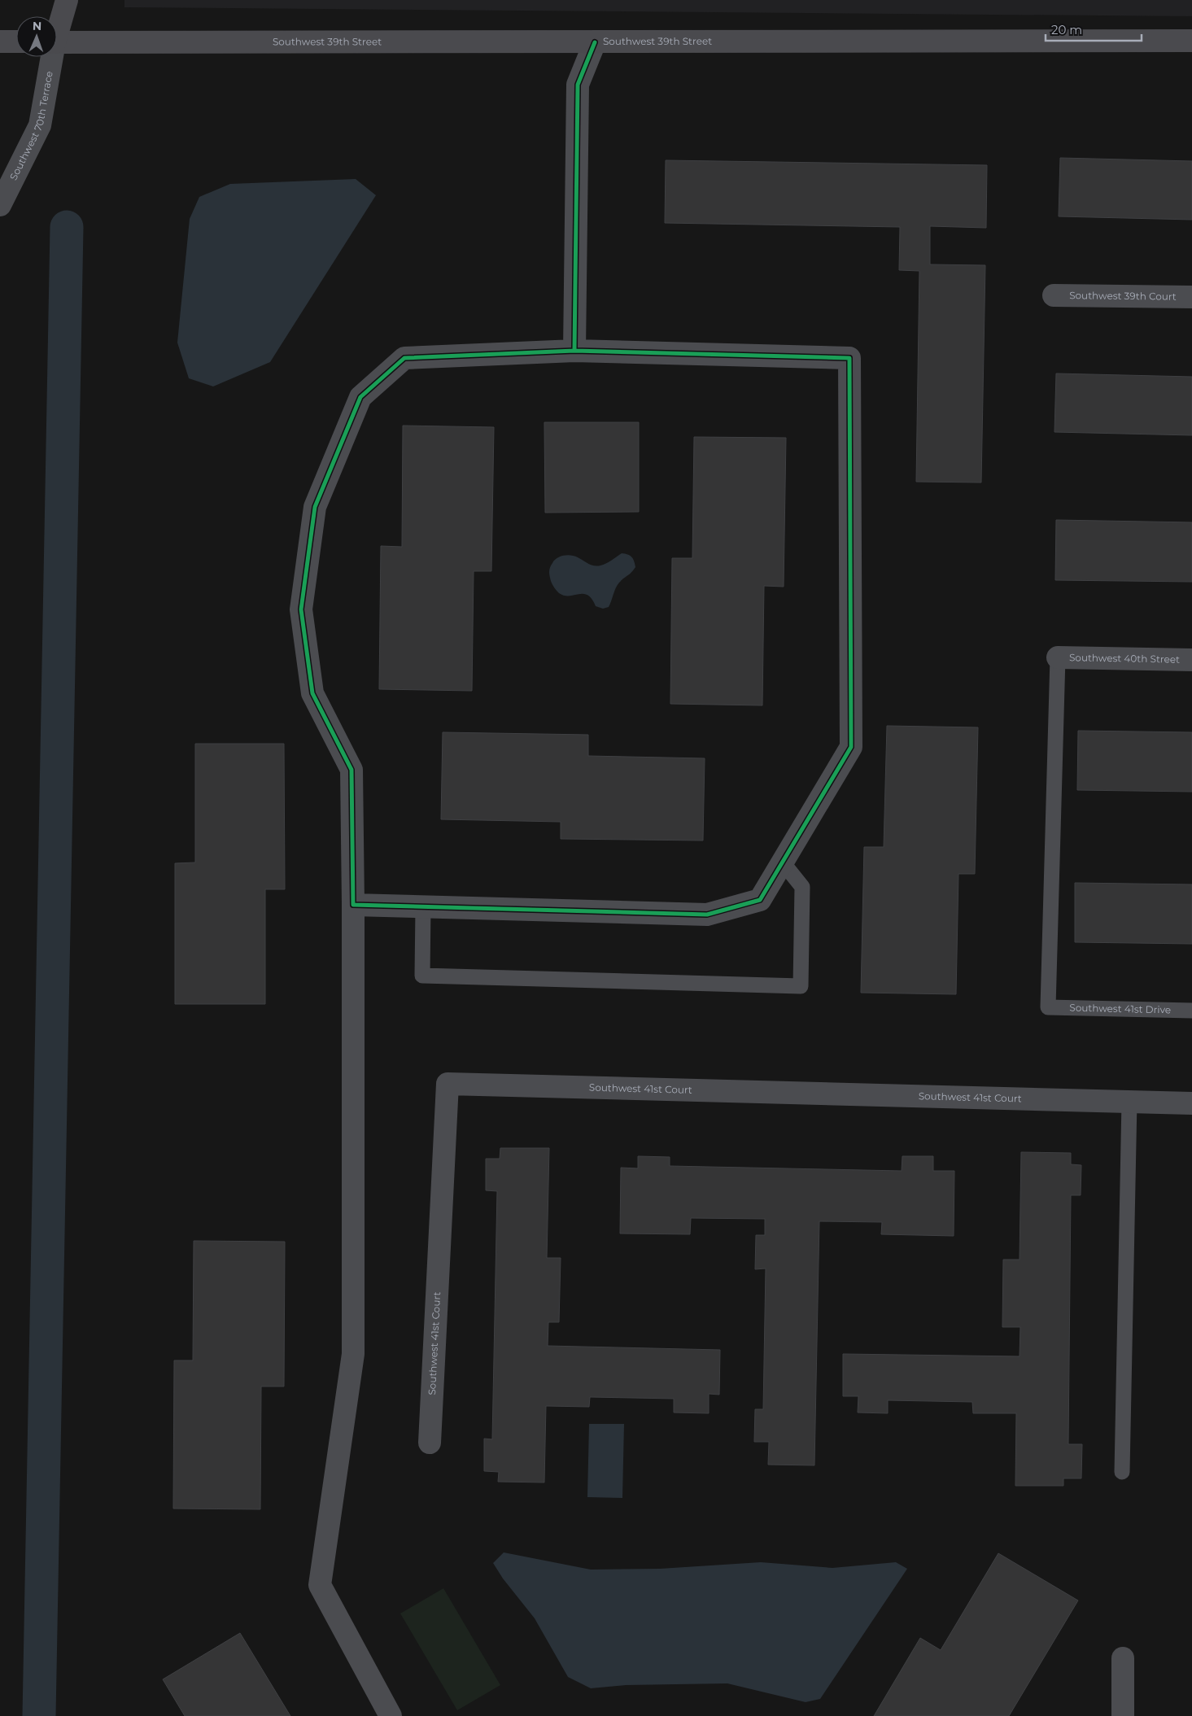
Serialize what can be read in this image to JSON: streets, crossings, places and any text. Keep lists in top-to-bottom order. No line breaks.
{"streets":{"street":["Southwest 39th Street","Southwest 70th Terrace","Southwest 39th Court","Southwest 40th Street","Southwest 41st Court"],"lane":["Southwest 41st Drive"]},"crossings":[["Southwest 40th Street","Southwest 41st Drive"]],"scale_bar":"20 m","north":"top"}
